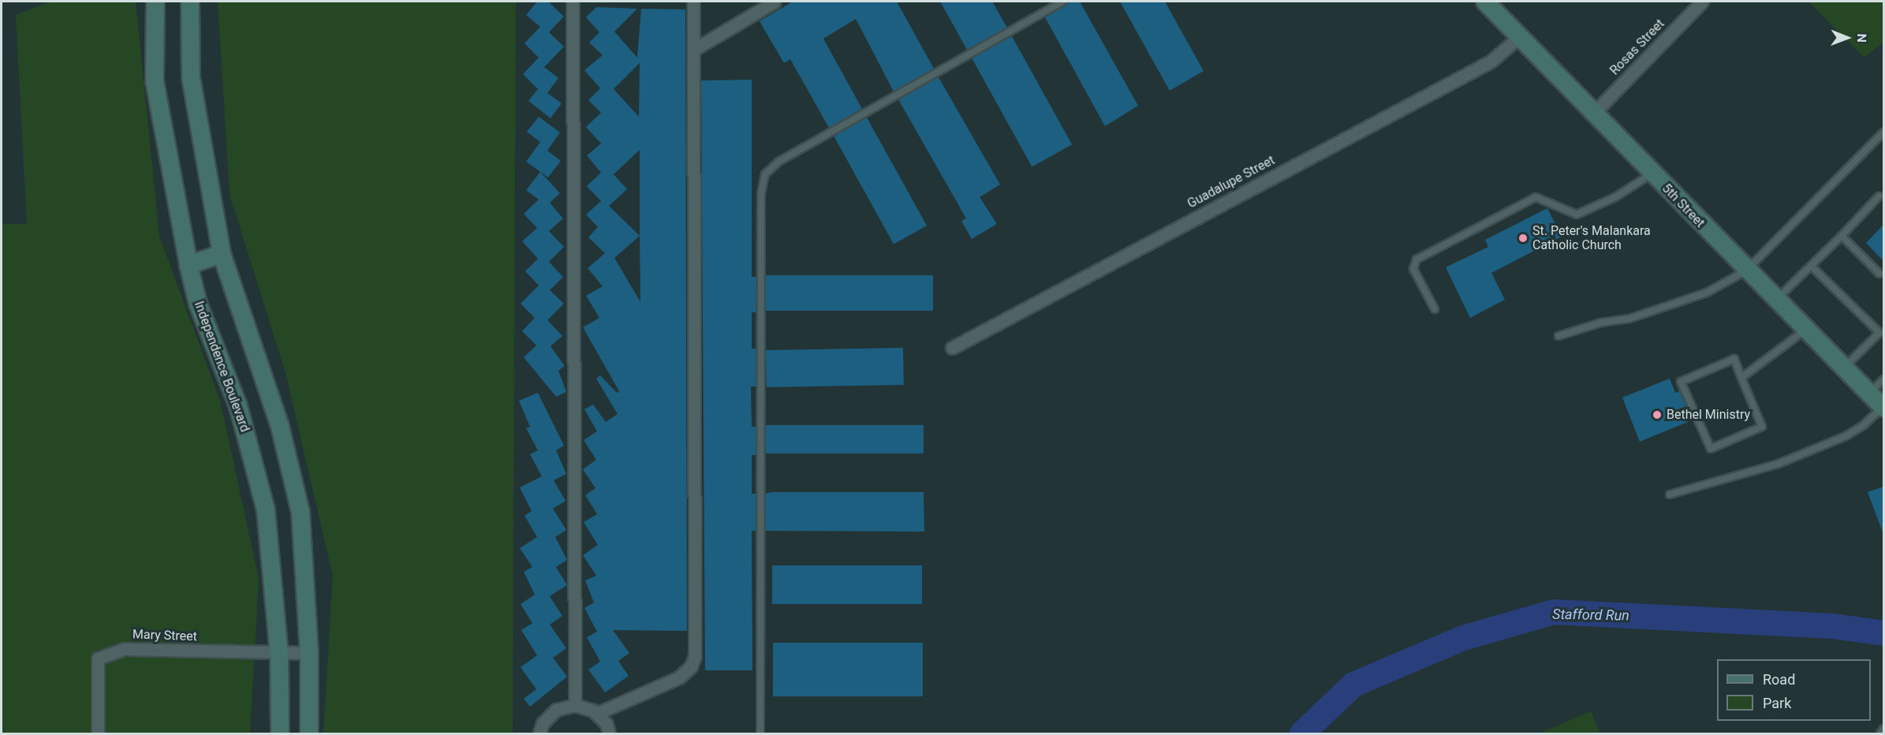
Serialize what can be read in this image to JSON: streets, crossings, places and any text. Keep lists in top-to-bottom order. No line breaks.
{"streets":{"main road":["5th Street","Independence Boulevard"],"street":["Rosas Street","Guadalupe Street","Mary Street"]},"crossings":[["Rosas Street","5th Street"],["Guadalupe Street","5th Street"],["Independence Boulevard","Mary Street"]],"water":["Stafford Run"],"places":["St. Peter's Malankara Catholic Church","Bethel Ministry"],"legend":["Road","Park"],"north":"right"}
